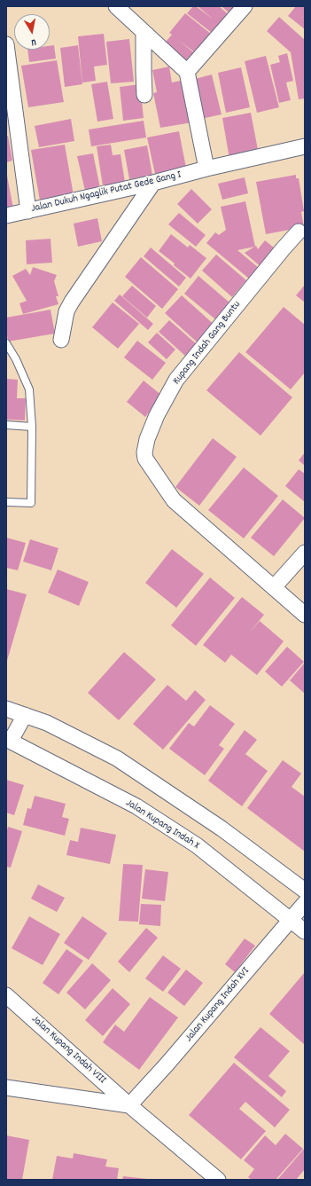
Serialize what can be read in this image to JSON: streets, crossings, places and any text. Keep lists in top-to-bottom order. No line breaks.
{"streets":{"street":["Jalan Dukuh Ngaglik Putat Gede Gang I","Kupang Indah Gang Buntu","Jalan Kupang Indah X","Jalan Kupang Indah XVI","Jalan Kupang Indah VIII"]},"crossings":[["Jalan Kupang Indah X","Jalan Kupang Indah XVI"],["Jalan Kupang Indah XVI","Jalan Kupang Indah VIII"]],"north":"bottom"}
